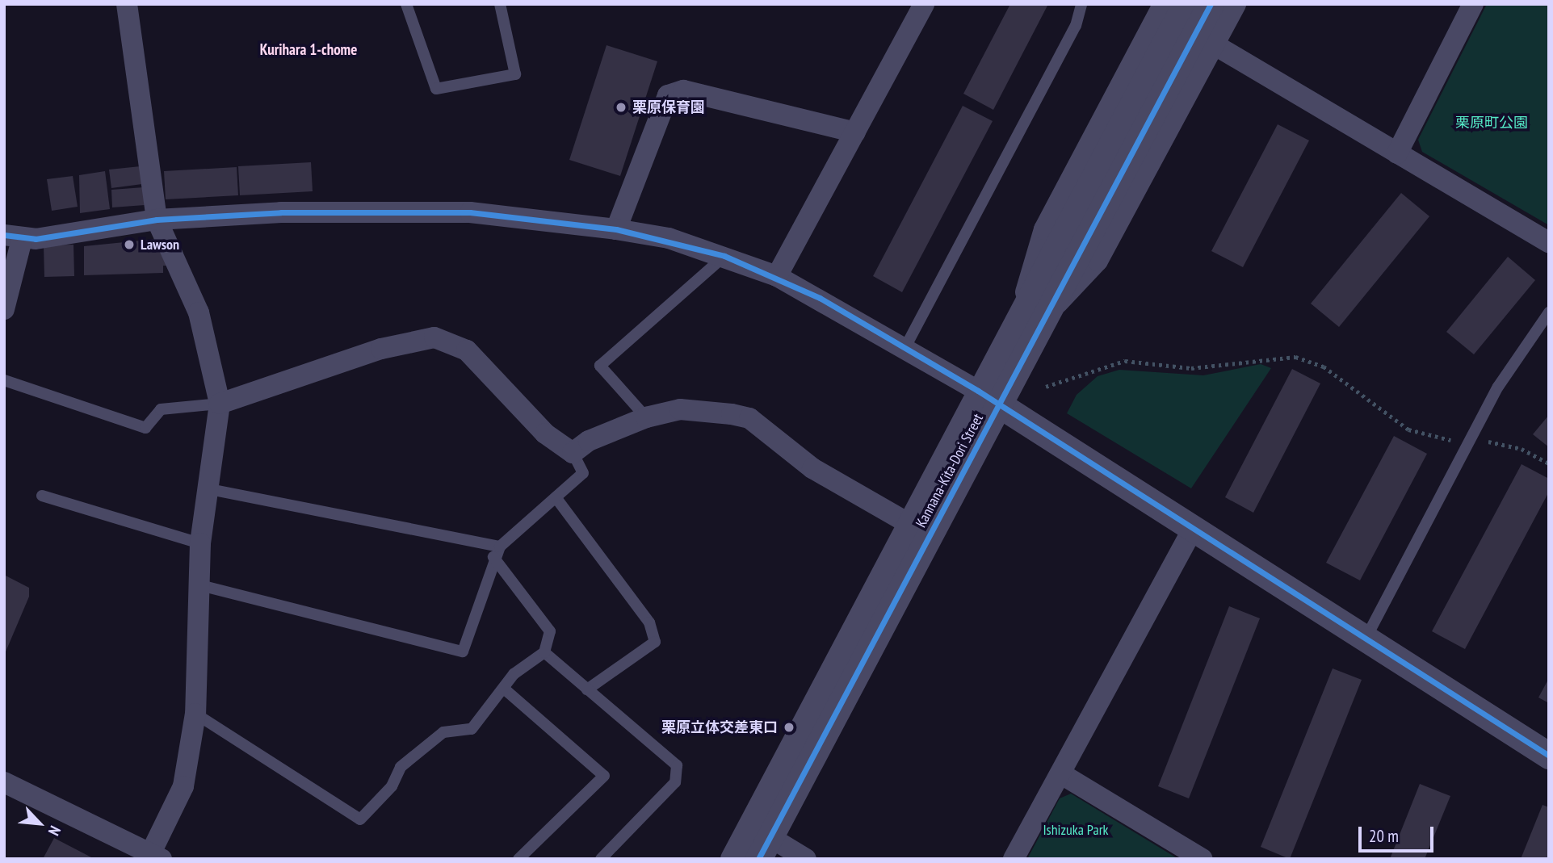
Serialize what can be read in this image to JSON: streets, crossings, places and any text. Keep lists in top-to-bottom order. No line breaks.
{"streets":{"street":["Kannana-Kita-Dori Street"]},"districts":["Kurihara 1-chome"],"parks":["栗原町公園","Ishizuka Park"],"places":["栗原保育園","Lawson","栗原立体交差東口"],"scale_bar":"20 m","north":"bottom right"}
